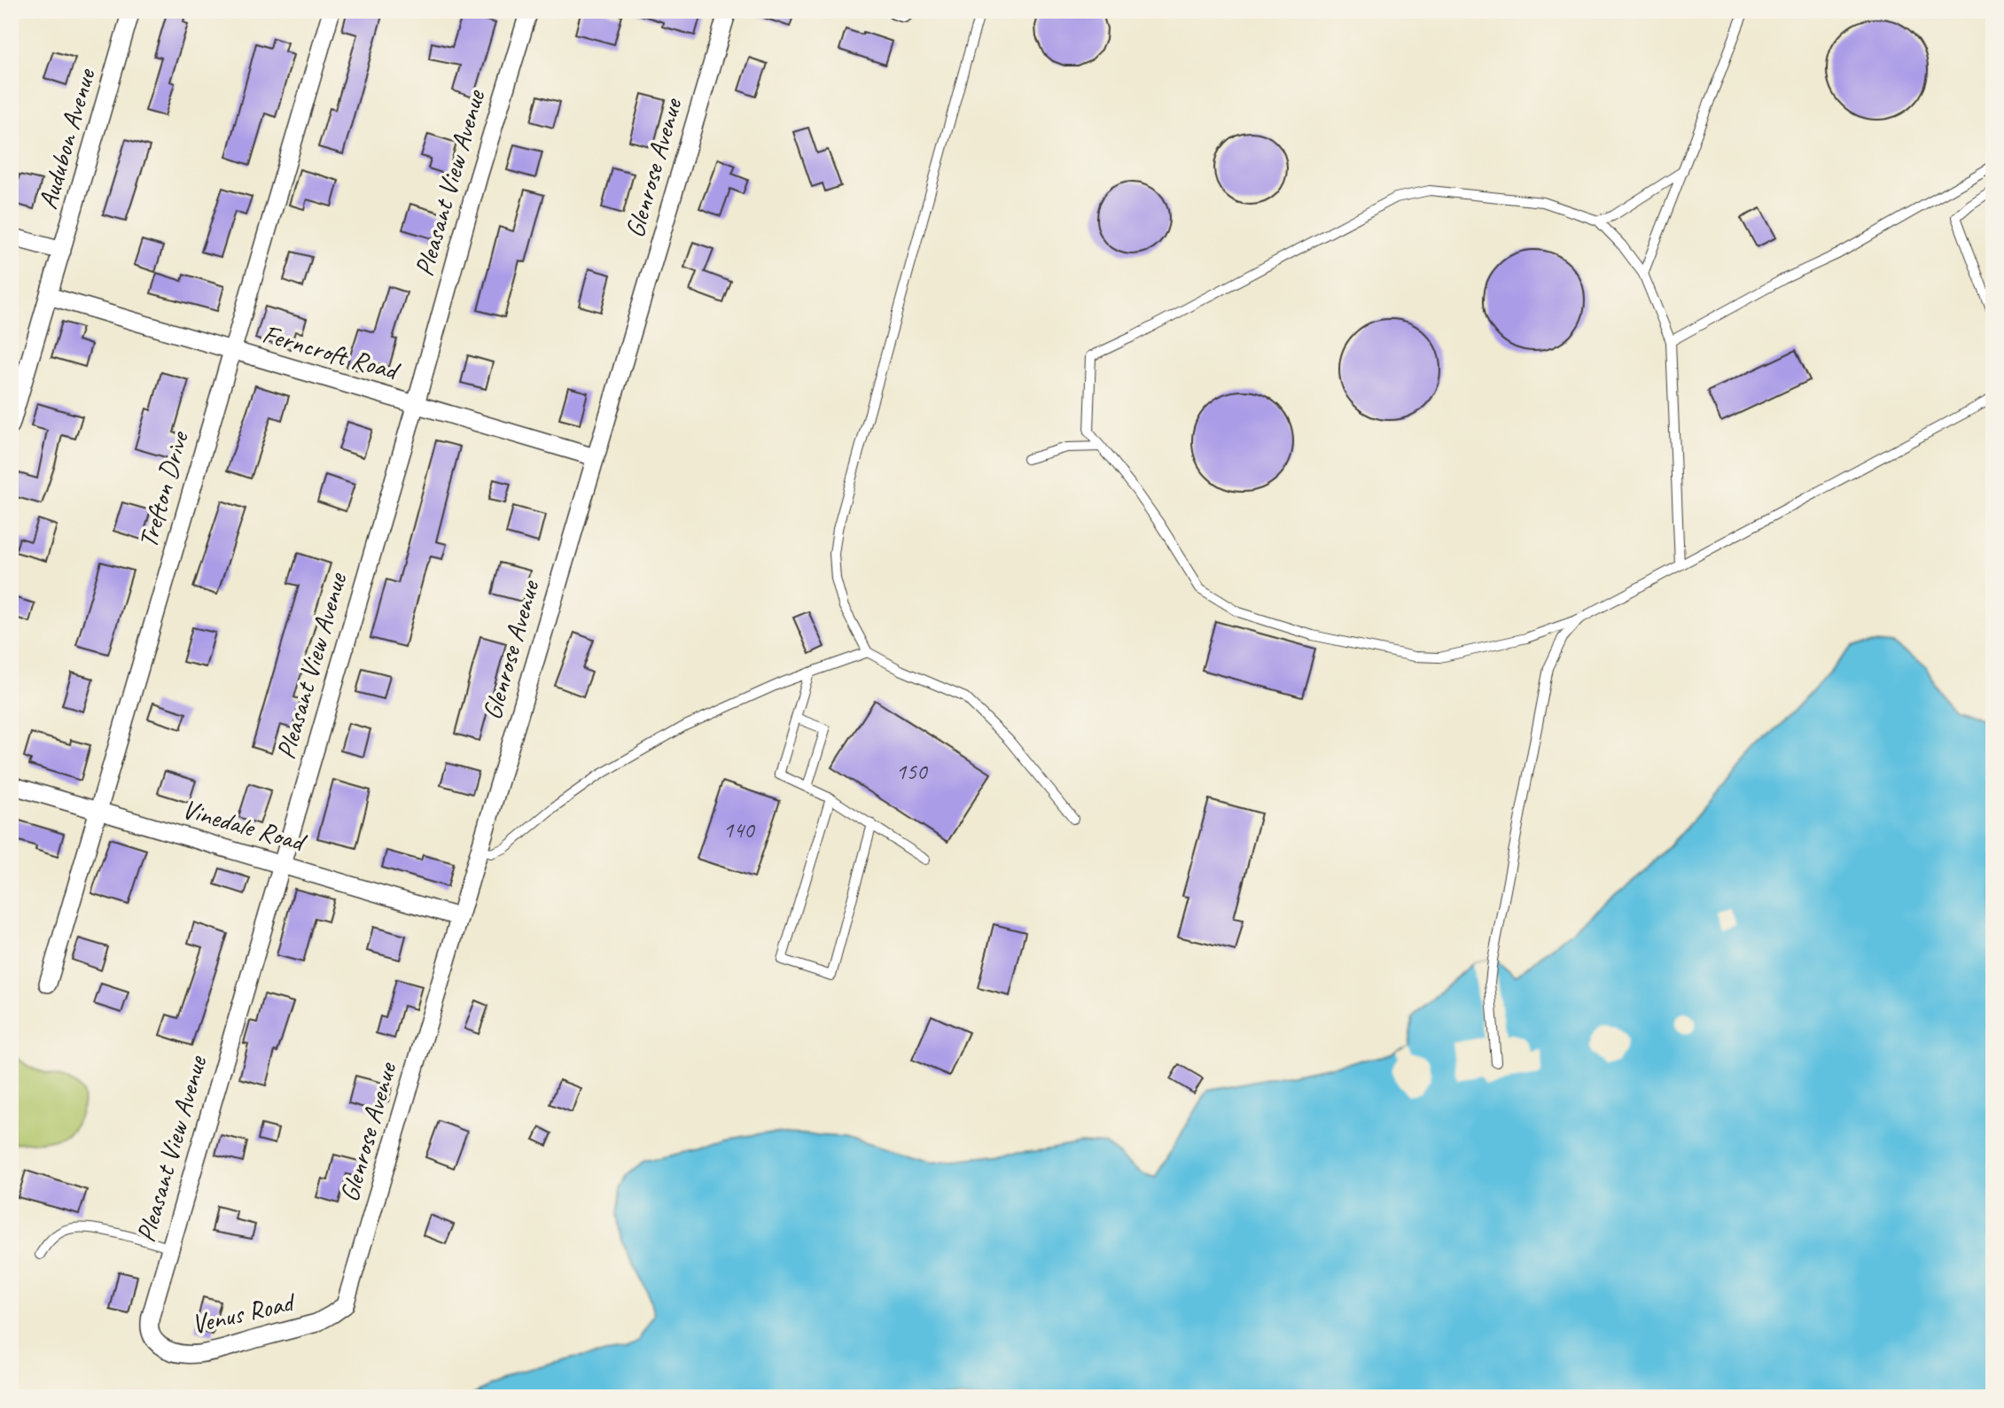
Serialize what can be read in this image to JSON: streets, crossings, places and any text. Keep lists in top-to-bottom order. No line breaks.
{"streets":{"street":["Audubon Avenue","Glenrose Avenue","Pleasant View Avenue","Ferncroft Road","Trefton Drive","Vinedale Road","Venus Road"]},"crossings":[["Audubon Avenue","Ferncroft Road"],["Glenrose Avenue","Ferncroft Road"],["Glenrose Avenue","Vinedale Road"],["Glenrose Avenue","Venus Road"],["Pleasant View Avenue","Ferncroft Road"],["Pleasant View Avenue","Vinedale Road"],["Pleasant View Avenue","Venus Road"],["Ferncroft Road","Trefton Drive"],["Trefton Drive","Vinedale Road"]],"house_numbers":["150","140"]}
